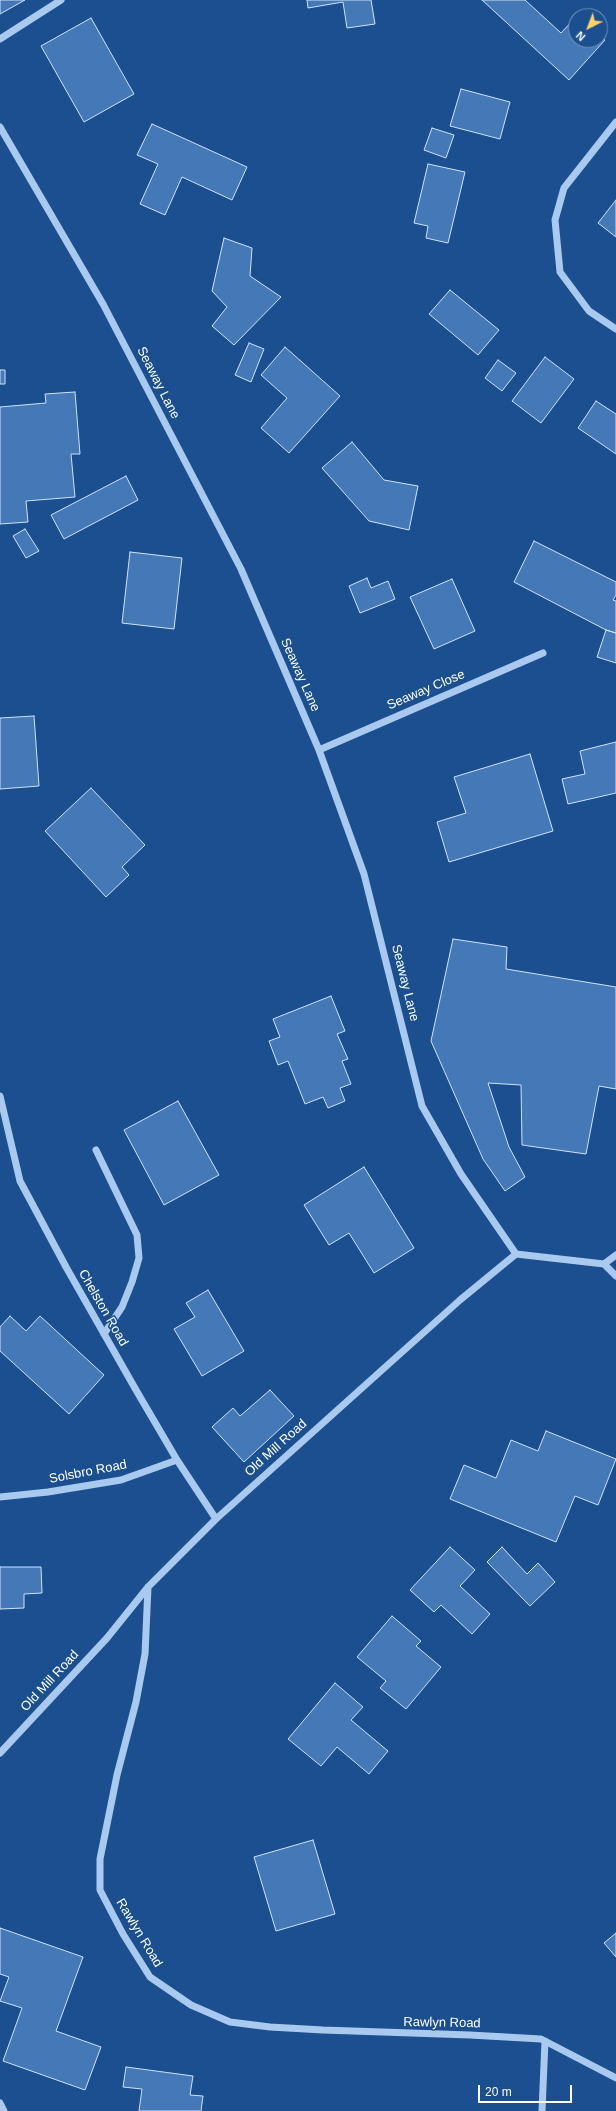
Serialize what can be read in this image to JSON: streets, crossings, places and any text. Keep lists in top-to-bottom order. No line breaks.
{"streets":{"street":["Seaway Lane","Seaway Close","Chelston Road","Old Mill Road","Solsbro Road","Rawlyn Road"]},"crossings":[["Seaway Lane","Seaway Close"],["Seaway Lane","Old Mill Road"],["Chelston Road","Old Mill Road"],["Chelston Road","Solsbro Road"],["Old Mill Road","Rawlyn Road"]],"scale_bar":"20 m","north":"bottom left"}
